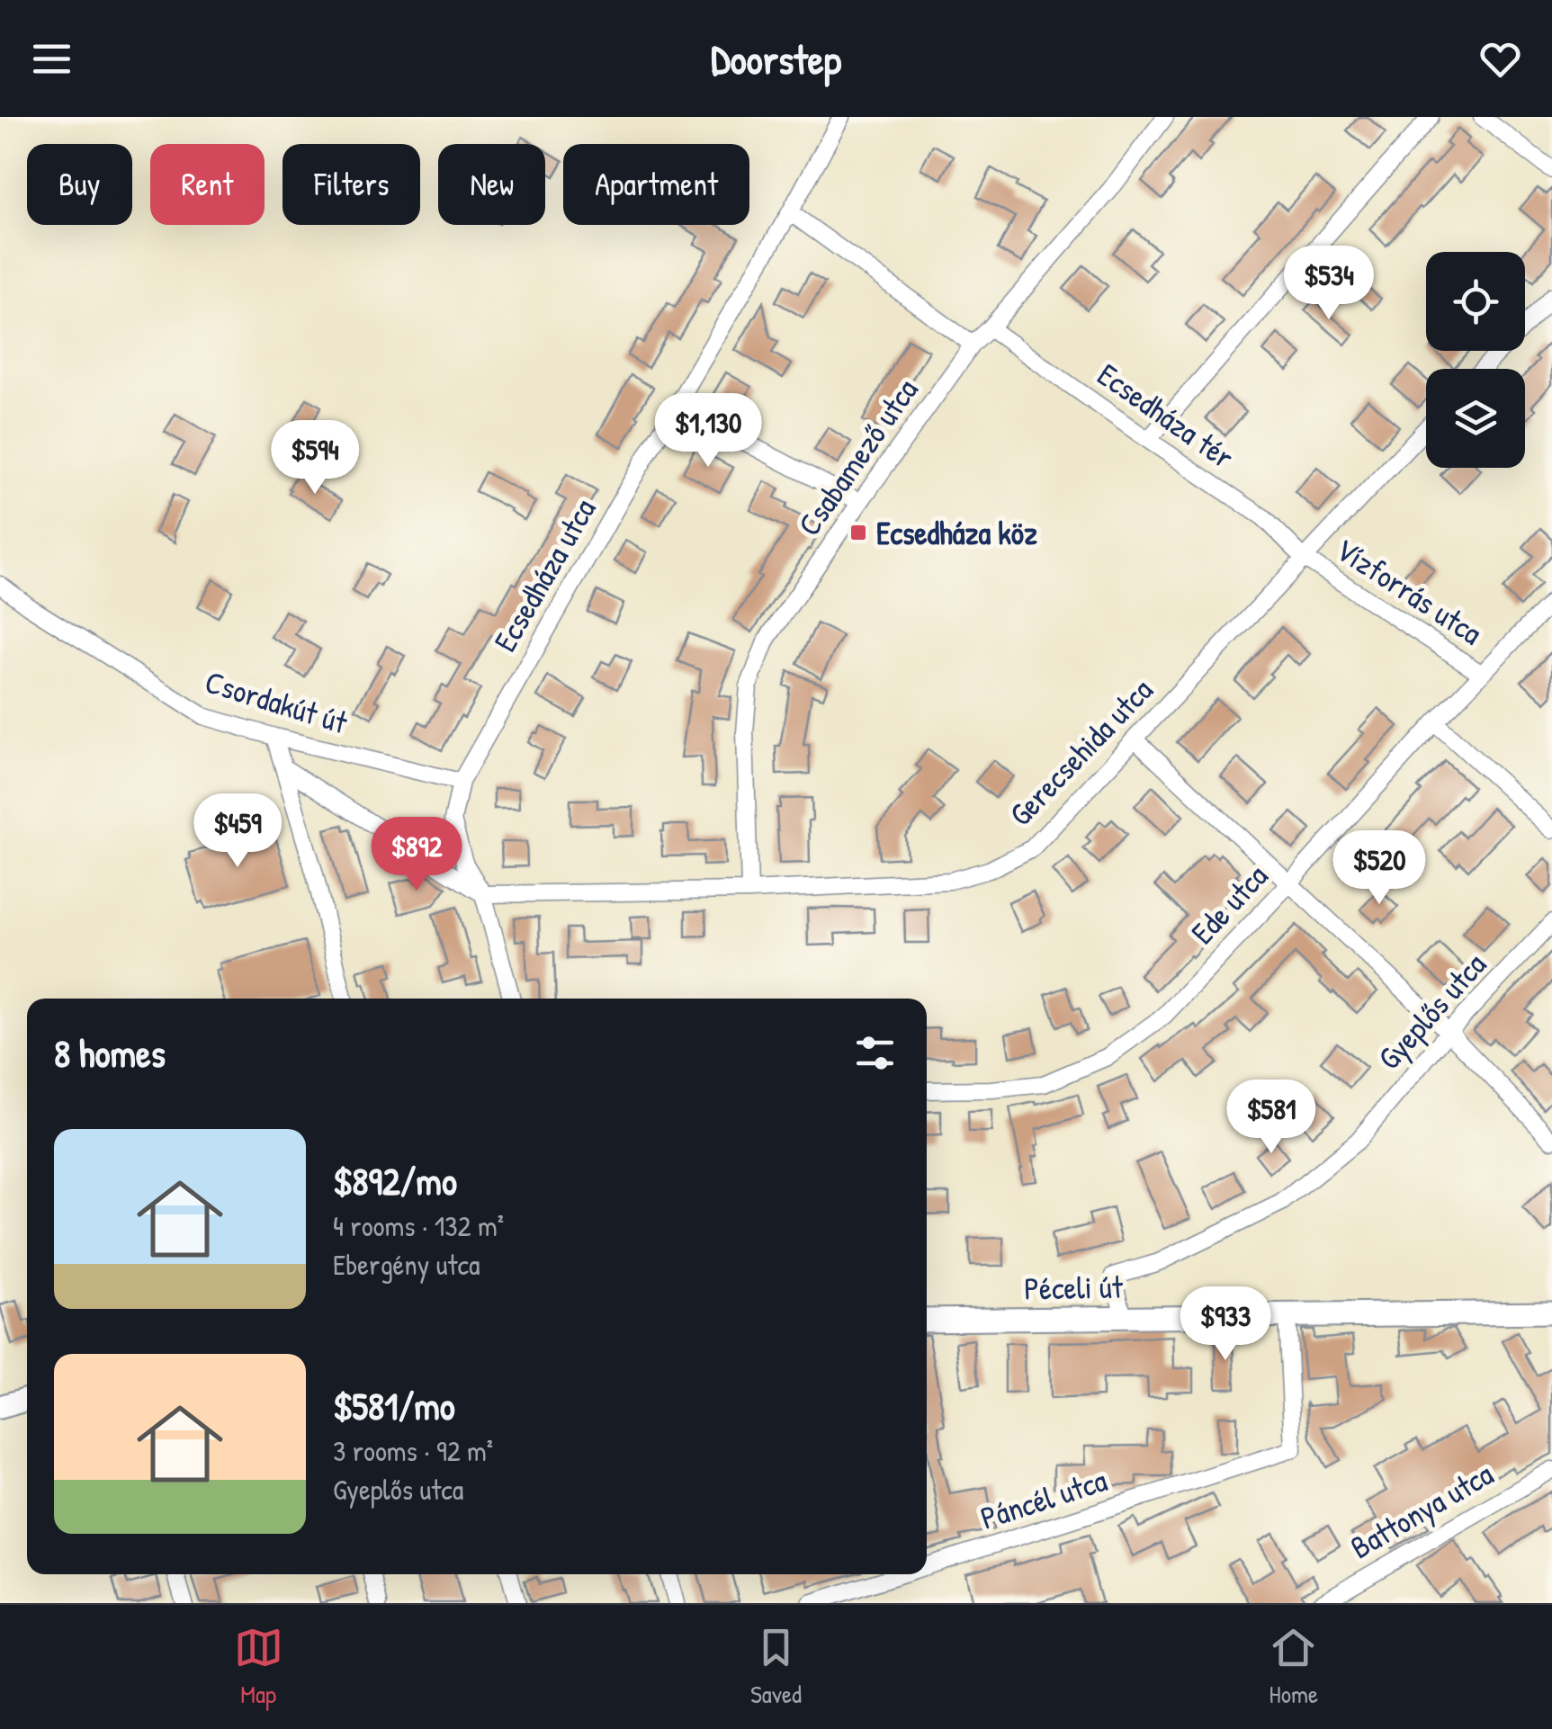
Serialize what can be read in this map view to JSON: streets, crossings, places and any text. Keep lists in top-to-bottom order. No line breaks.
{"streets":{"main road":["Péceli út"],"street":["Ecsedháza tér","Csabamező utca","Ecsedháza utca","Vízforrás utca","Csordakút út","Gerecsehida utca","Ede utca","Gyeplős utca","Páncél utca","Battonya utca"]},"crossings":[["Ecsedháza tér","Csabamező utca"],["Ecsedháza tér","Vízforrás utca"],["Ecsedháza tér","Gerecsehida utca"],["Csabamező utca","Gerecsehida utca"],["Ecsedháza utca","Csordakút út"],["Vízforrás utca","Gerecsehida utca"],["Vízforrás utca","Ede utca"],["Gyeplős utca","Péceli út"],["Péceli út","Páncél utca"]],"places":{"transit":["Ecsedháza köz"]},"page":{"header":"Doorstep","chip":["Buy","Rent","Filters","New","Apartment"],"price":["$534","$1,130","$594","$459","$892","$520","$581","$933"],"heading":"8 homes","list":[{"name":"$892/mo","note":"4 rooms · 132 m² · Ebergény utca"},{"name":"$581/mo","note":"3 rooms · 92 m² · Gyeplős utca"}],"tabs":["Map","Saved","Home"]}}
